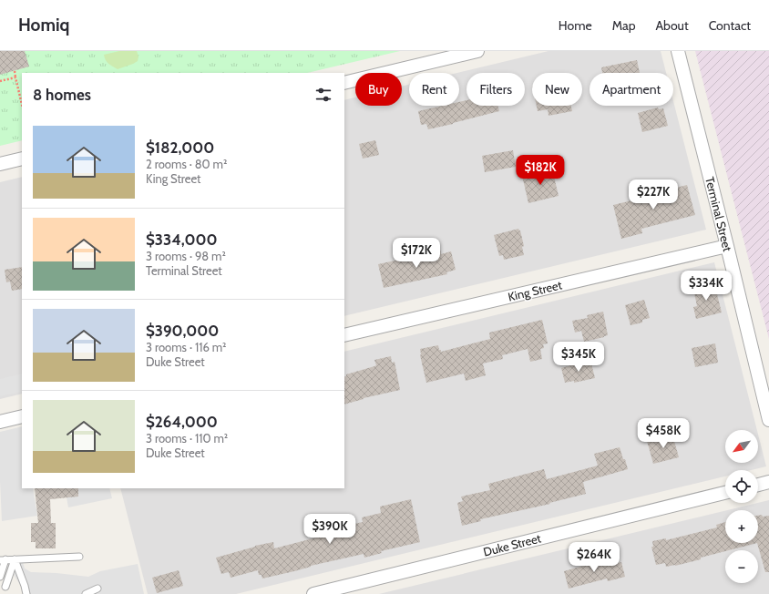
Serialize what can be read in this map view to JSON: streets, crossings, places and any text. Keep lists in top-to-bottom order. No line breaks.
{"streets":{"street":["Terminal Street","King Street","Duke Street"]},"crossings":[["Terminal Street","King Street"]],"north":"bottom left","page":{"header":"Homiq","nav":["Home","Map","About","Contact"],"chip":["Buy","Rent","Filters","New","Apartment"],"heading":"8 homes","list":[{"name":"$182,000","note":"2 rooms · 80 m² · King Street"},{"name":"$334,000","note":"3 rooms · 98 m² · Terminal Street"},{"name":"$390,000","note":"3 rooms · 116 m² · Duke Street"},{"name":"$264,000","note":"3 rooms · 110 m² · Duke Street"}],"price":["$182K","$227K","$172K","$334K","$345K","$458K","$390K","$264K"],"map_buttons":["+","−"]}}
